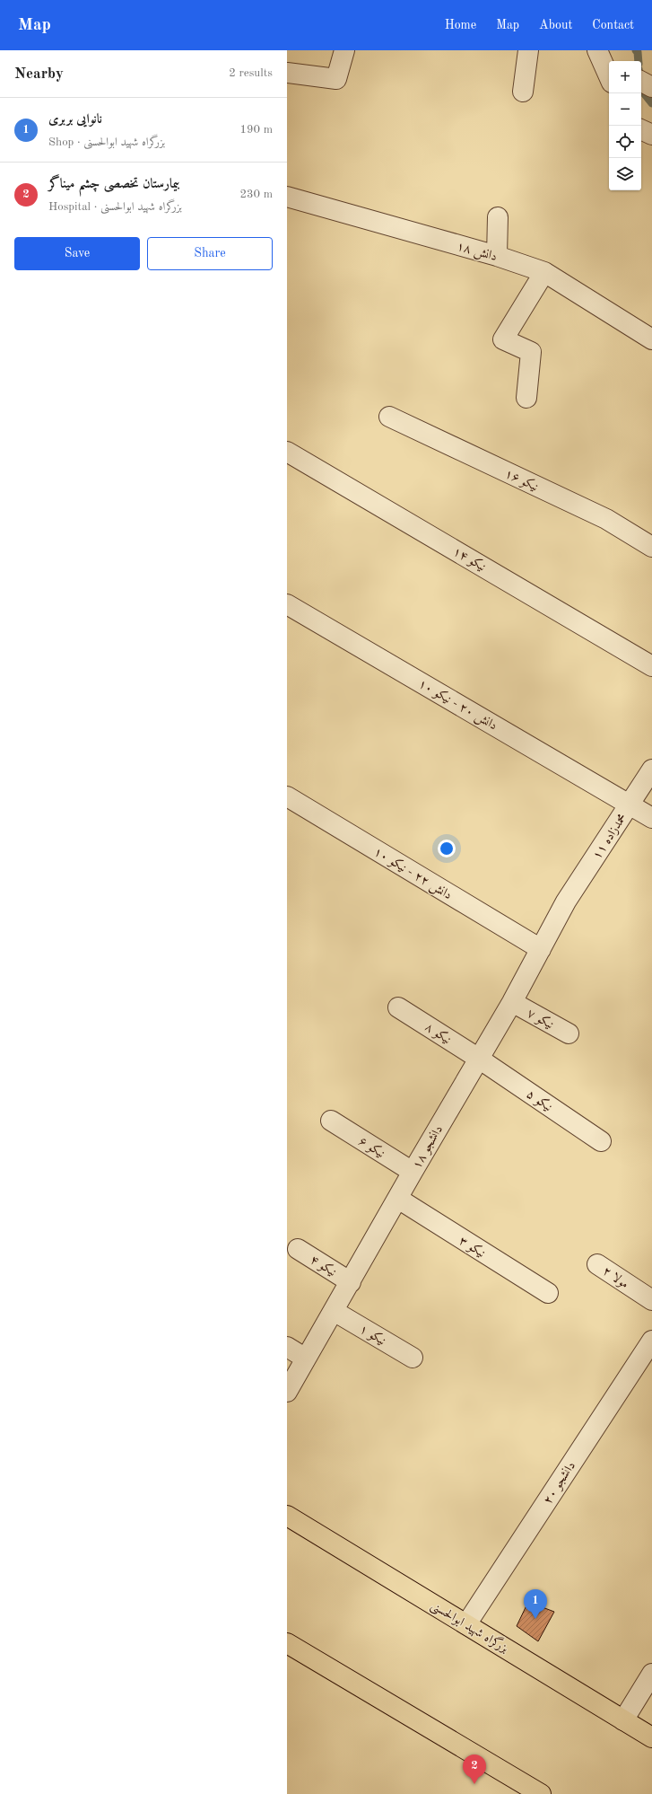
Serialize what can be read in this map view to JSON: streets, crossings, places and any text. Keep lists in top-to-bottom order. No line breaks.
{"streets":{"main road":["بزرگراه شهید ابوالحسنی"],"street":["دانش ۱۸","نیکو ۱۶","نیکو ۱۴","دانش ۲۰ - نیکو ۱۰","محمدزاده ۱۱","دانش ۲۲ - نیکو ۱۰","نیکو ۷","نیکو ۸","نیکو ۵","نیکو ۶","دانشجو ۱۸","نیکو ۳","نیکو ۴","مولا ۲","نیکو ۱","دانشجو ۲۰"]},"crossings":[["دانش ۲۰ - نیکو ۱۰","محمدزاده ۱۱"],["محمدزاده ۱۱","دانشجو ۱۸"],["دانش ۲۲ - نیکو ۱۰","دانشجو ۱۸"],["نیکو ۷","دانشجو ۱۸"],["نیکو ۸","نیکو ۵"],["نیکو ۸","دانشجو ۱۸"],["نیکو ۵","دانشجو ۱۸"],["نیکو ۶","دانشجو ۱۸"],["دانشجو ۱۸","نیکو ۳"],["دانشجو ۱۸","نیکو ۴"],["دانشجو ۱۸","نیکو ۱"],["دانشجو ۲۰","بزرگراه شهید ابوالحسنی"]],"page":{"header":"Map","nav":["Home","Map","About","Contact"],"heading":["Nearby","2 results"],"map_buttons":["+","−"],"list":[{"mark":"1","name":"نانوایی بربری","note":"Shop · بزرگراه شهید ابوالحسنی","value":"190 m"},{"mark":"2","name":"بیمارستان تخصصی چشم میناگر","note":"Hospital · بزرگراه شهید ابوالحسنی","value":"230 m"}],"buttons":["Save","Share"],"pins":["1","2"]}}
